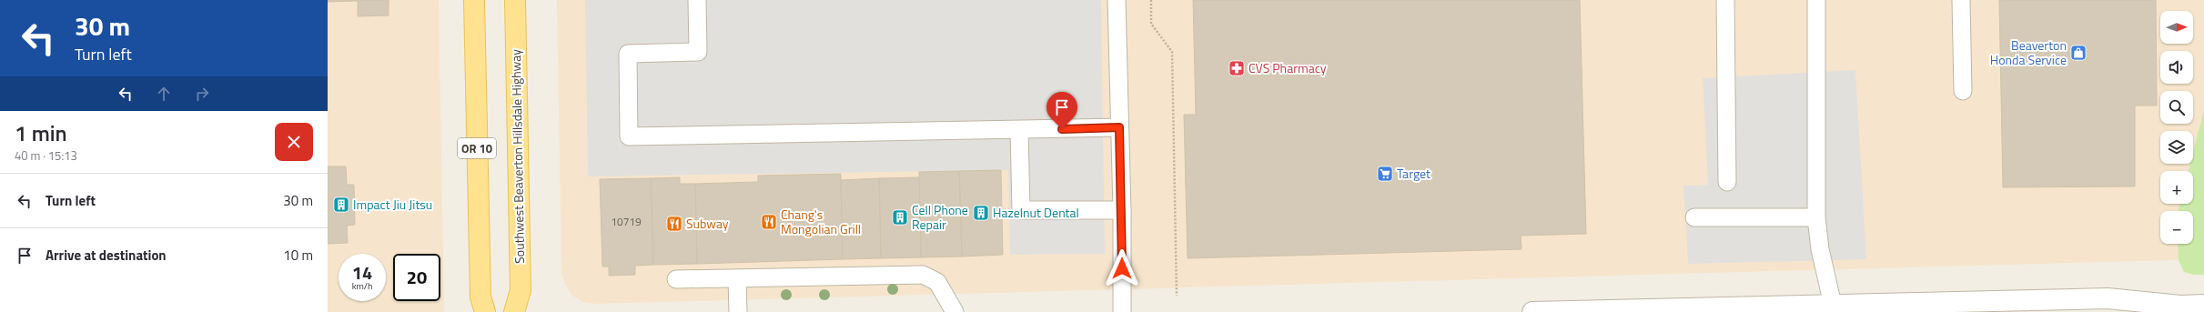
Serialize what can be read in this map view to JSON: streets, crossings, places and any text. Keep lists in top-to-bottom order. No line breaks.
{"streets":{"main road":["OR 10","Southwest Beaverton Hillsdale Highway"]},"places":{"shop":["Beaverton Honda Service"],"pharmacy":["CVS Pharmacy"],"supermarket":["Target"],"building":["Impact Jiu Jitsu","Hazelnut Dental","Cell Phone Repair"],"restaurant":["Chang's Mongolian Grill","Subway"]},"house_numbers":["10719"],"north":"right","page":{"turn":["30 m","Turn left"],"map_buttons":["+","−"],"heading":["1 min","40 m · 15:13"],"list":[{"name":"Turn left","value":"30 m"},{"name":"Arrive at destination","value":"10 m"}],"speed":"14 km/h","limit":"20"}}
